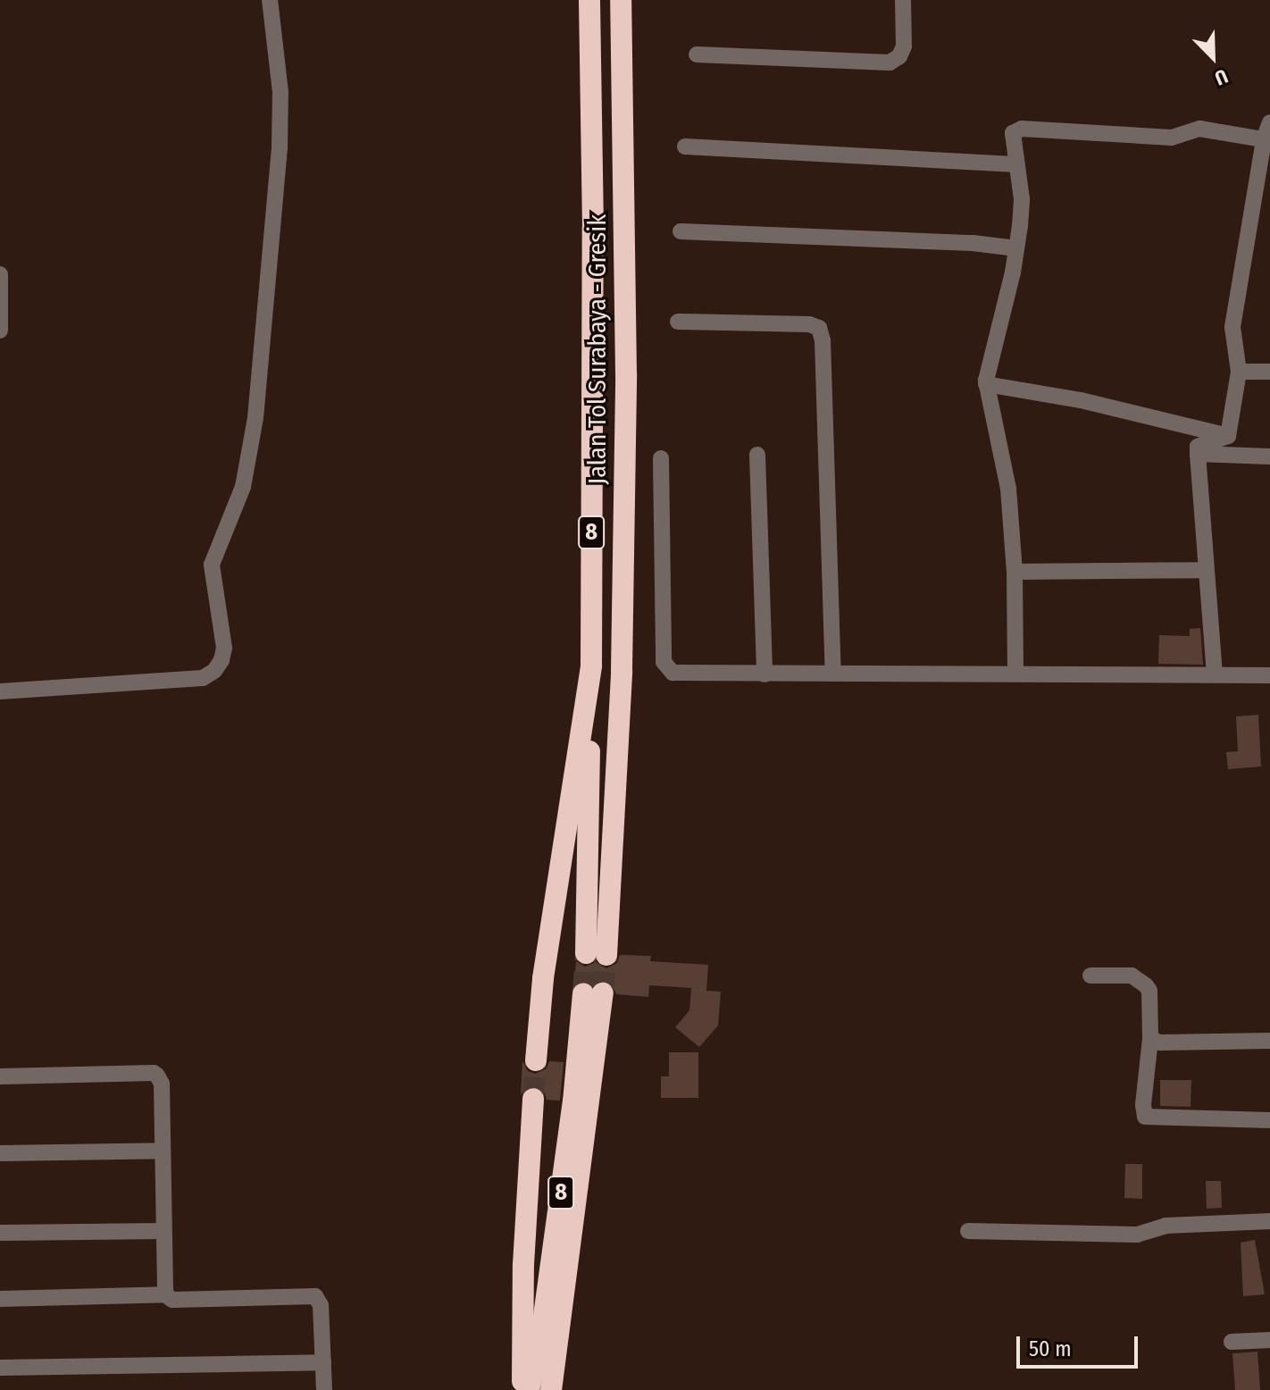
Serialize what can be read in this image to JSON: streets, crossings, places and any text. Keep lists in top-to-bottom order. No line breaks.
{"streets":{"highway":["Jalan Tol Surabaya - Gresik","8"]},"scale_bar":"50 m","north":"bottom right"}
